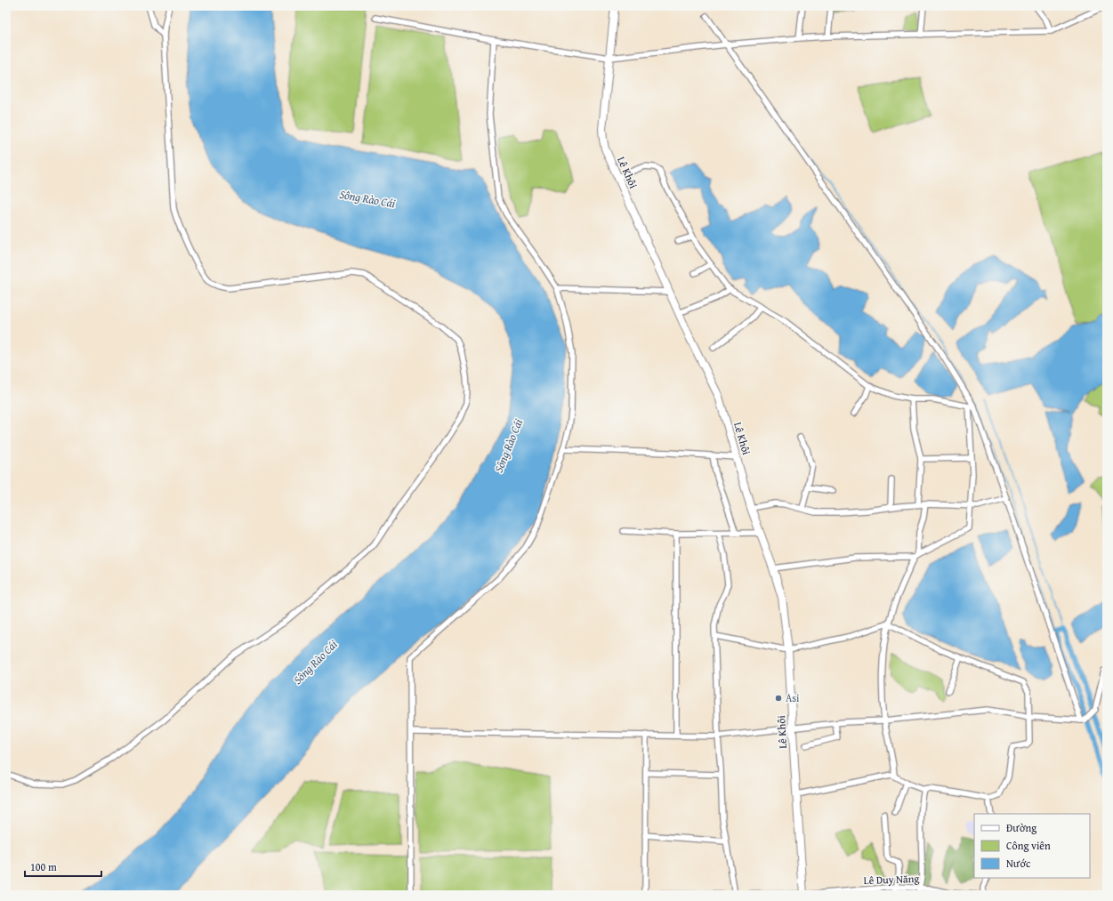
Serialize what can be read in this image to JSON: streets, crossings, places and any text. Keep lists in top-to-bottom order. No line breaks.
{"streets":{"street":["Lê Khôi","Lê Duy Năng"]},"crossings":[["Lê Khôi","Lê Duy Năng"]],"water":["Sông Rào Cái"],"places":["Asi"],"legend":["Đường","Công viên","Nước"],"scale_bar":"100 m"}
